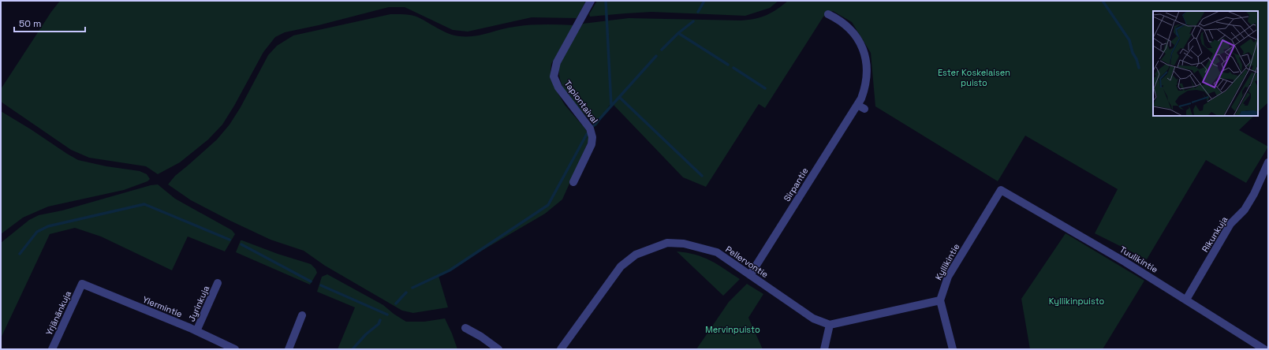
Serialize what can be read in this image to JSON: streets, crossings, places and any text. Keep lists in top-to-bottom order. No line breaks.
{"streets":{"street":["Tapiontaival","Sirpantie","Rikunkuja","Tuulikintie","Pellervontie","Kyllikintie","Jyrinkuja","Ylermintie","Yrjänänkuja"]},"crossings":[["Sirpantie","Pellervontie"],["Rikunkuja","Tuulikintie"],["Tuulikintie","Kyllikintie"],["Jyrinkuja","Ylermintie"],["Ylermintie","Yrjänänkuja"]],"parks":["Ester Koskelaisen puisto","Kyllikinpuisto","Mervinpuisto"],"scale_bar":"50 m"}
